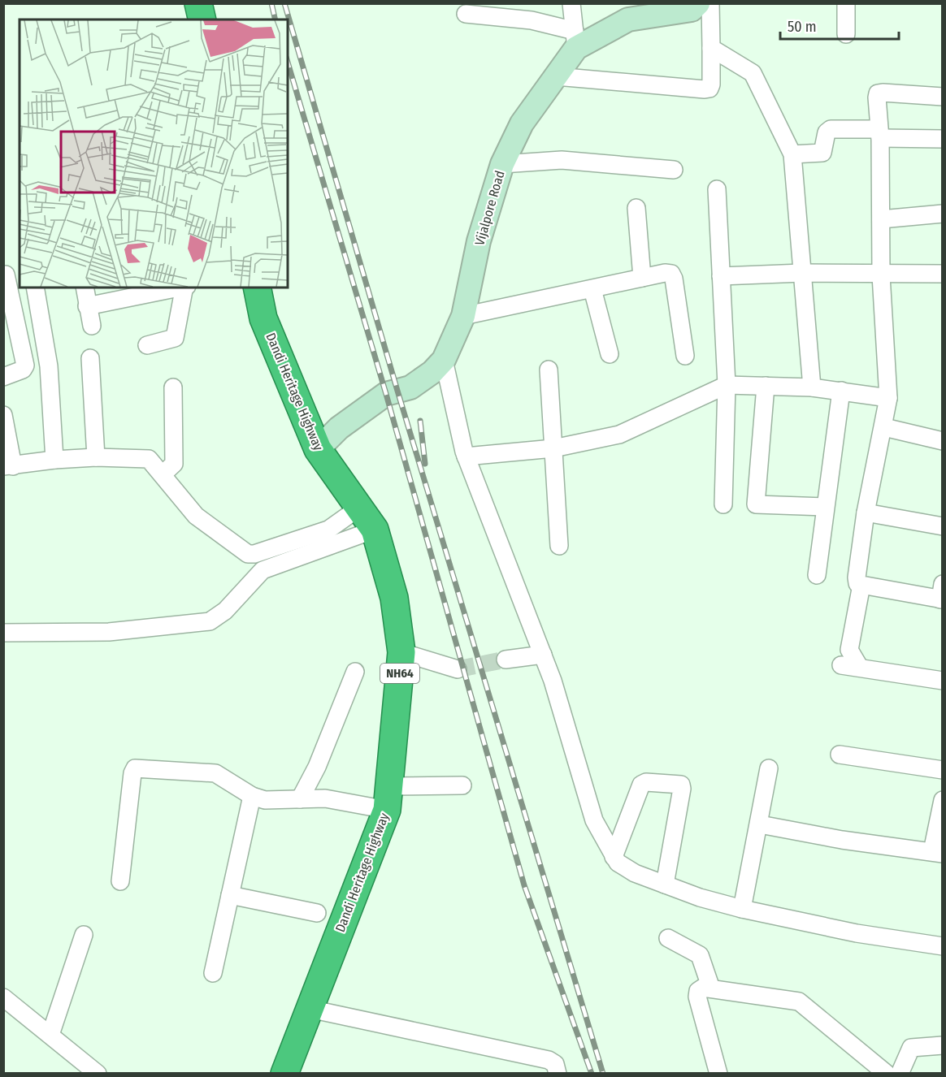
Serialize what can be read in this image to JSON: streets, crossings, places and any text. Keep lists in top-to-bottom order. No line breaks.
{"streets":{"highway":["Dandi Heritage Highway","NH64"],"main road":["Vijalpore Road"]},"crossings":[["Vijalpore Road","Dandi Heritage Highway"]],"scale_bar":"50 m"}
